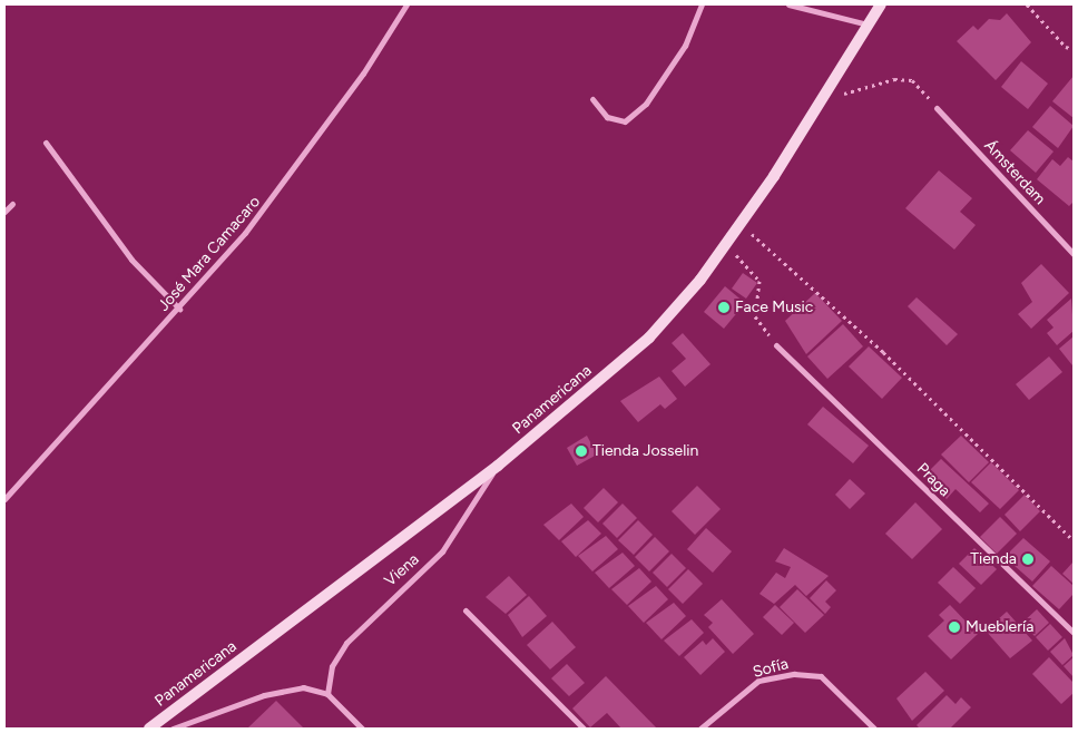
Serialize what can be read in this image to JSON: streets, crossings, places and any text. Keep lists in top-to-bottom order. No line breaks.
{"streets":{"main road":["Panamericana"],"street":["Ámsterdam","José Mara Camacaro","Praga","Viena","Sofía"]},"crossings":[["Panamericana","Viena"]],"places":["Face Music","Tienda Josselin","Tienda","Mueblería"]}
